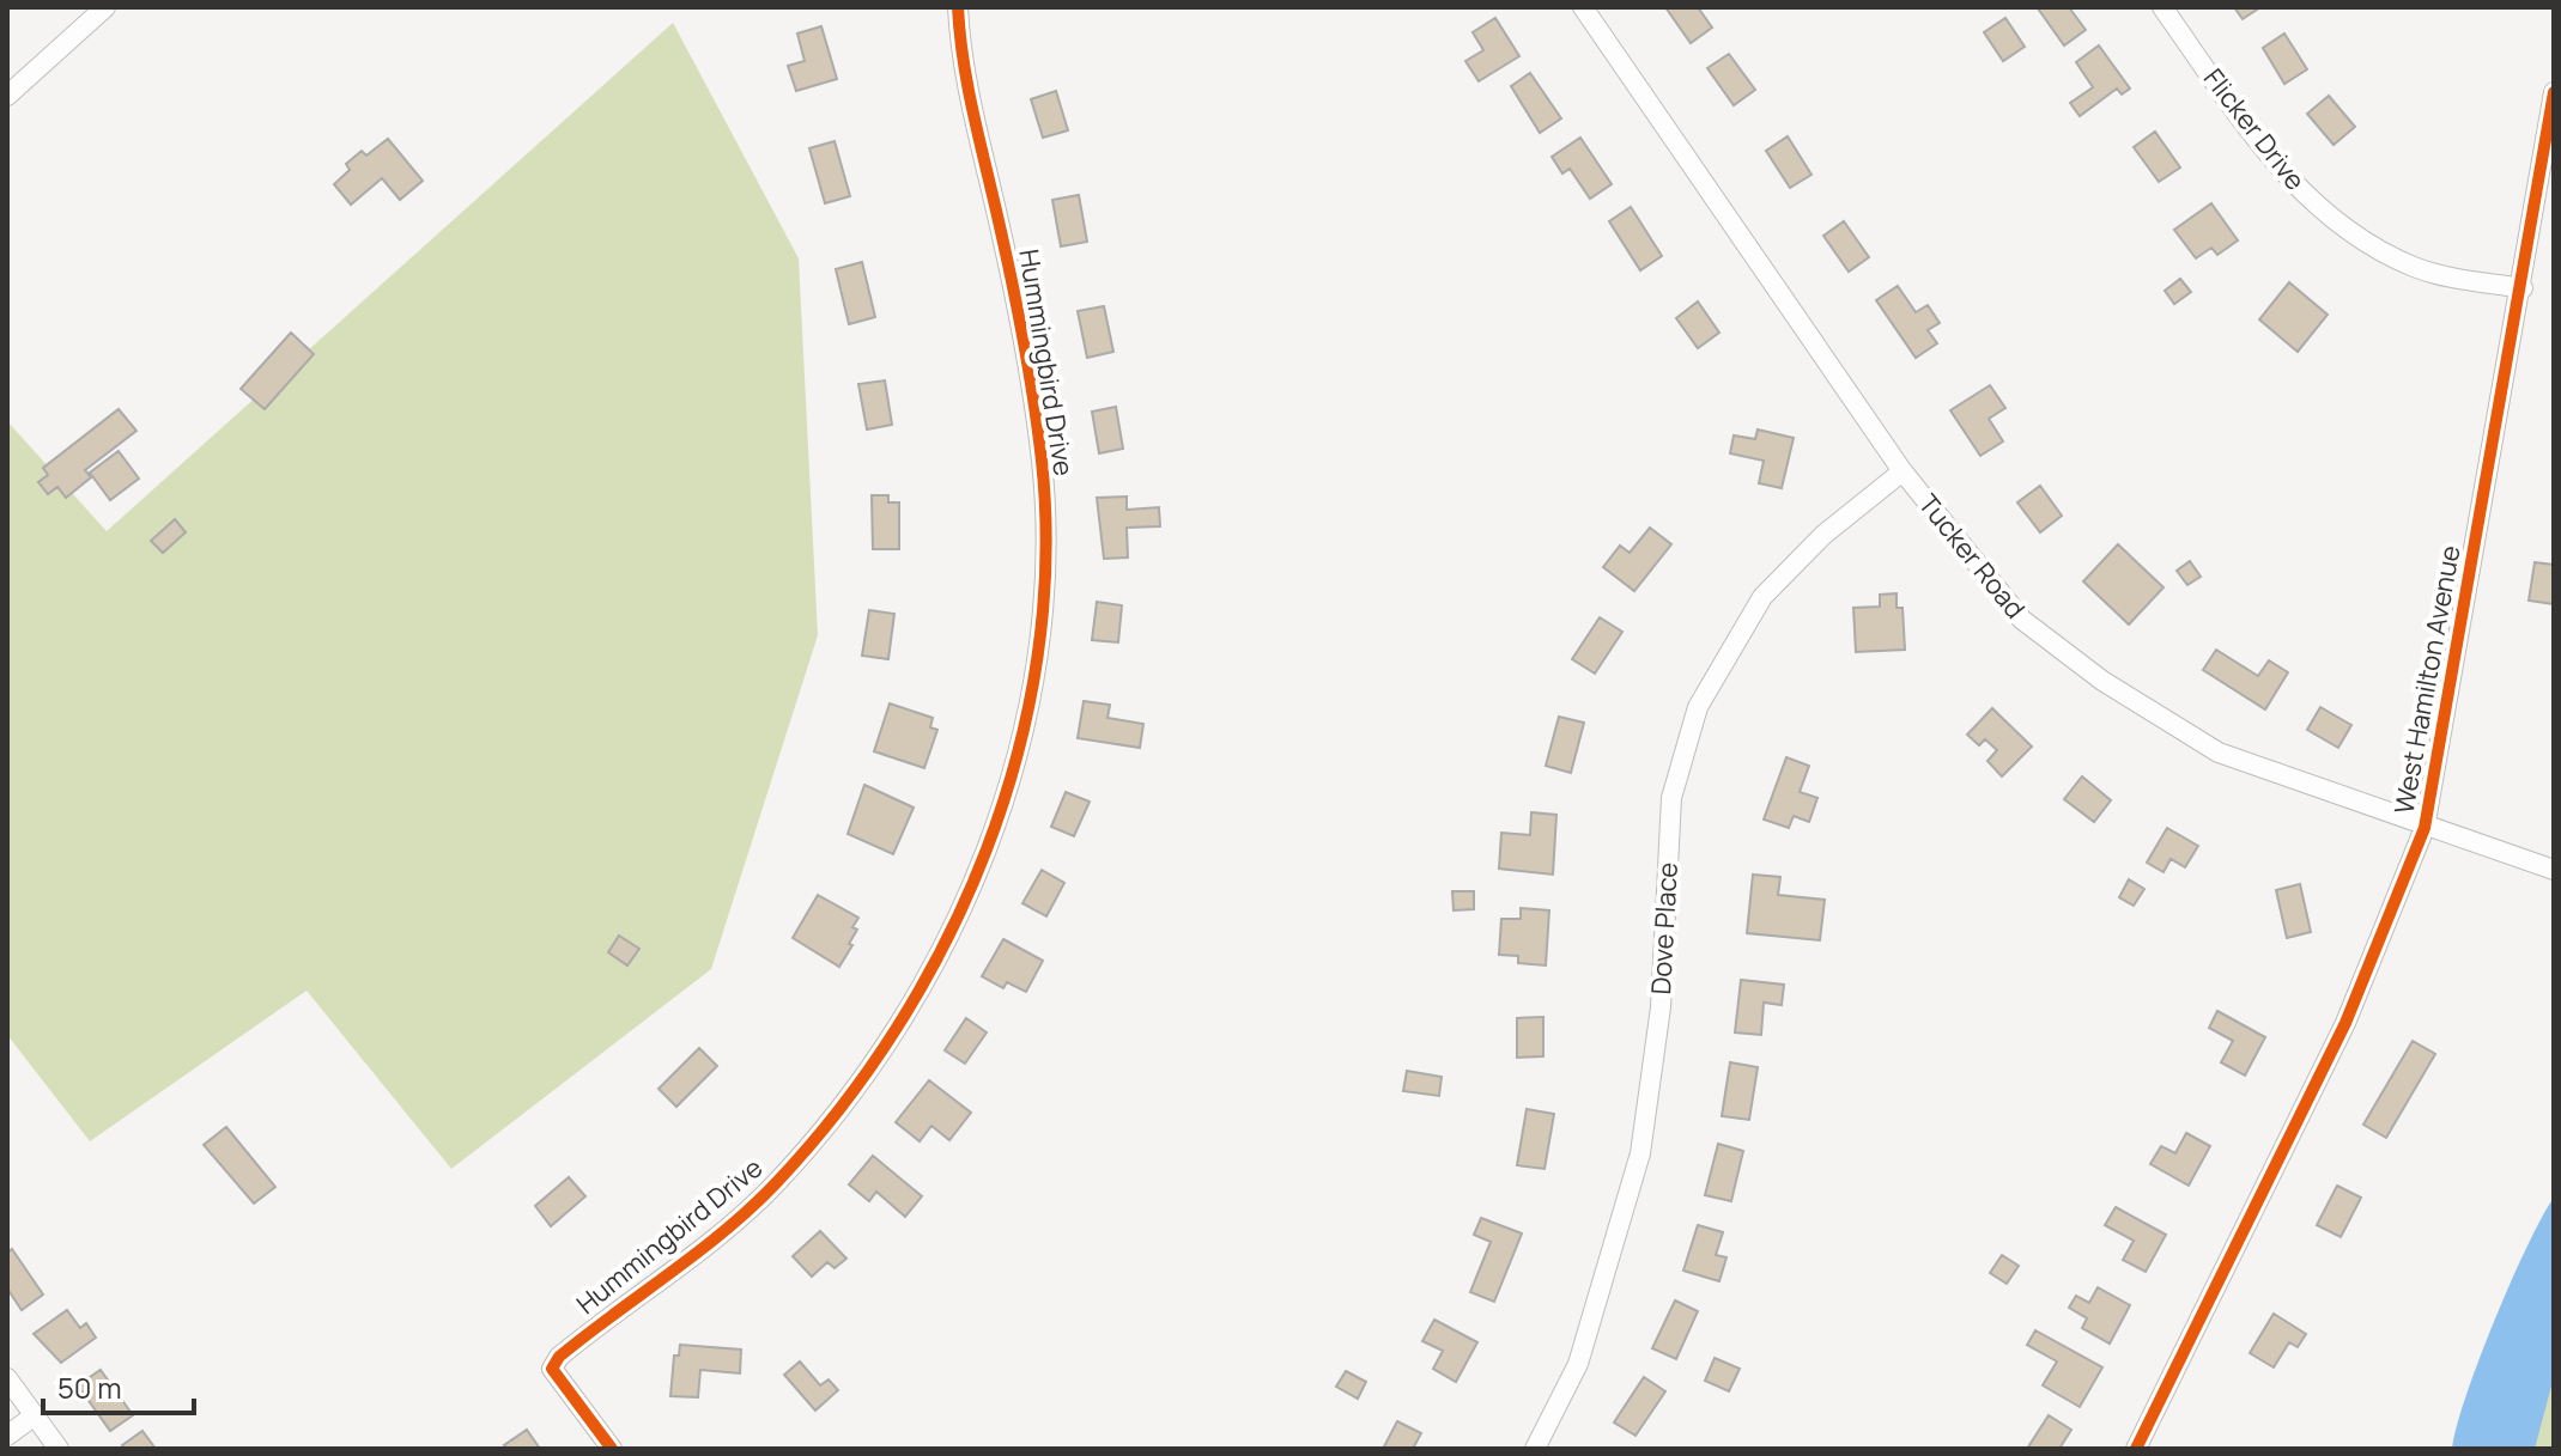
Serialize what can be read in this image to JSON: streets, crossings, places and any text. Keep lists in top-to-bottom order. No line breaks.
{"streets":{"street":["Flicker Drive","Hummingbird Drive","Tucker Road","West Hamilton Avenue","Dove Place"]},"crossings":[["Flicker Drive","West Hamilton Avenue"],["Tucker Road","West Hamilton Avenue"],["Tucker Road","Dove Place"]],"scale_bar":"50 m"}
